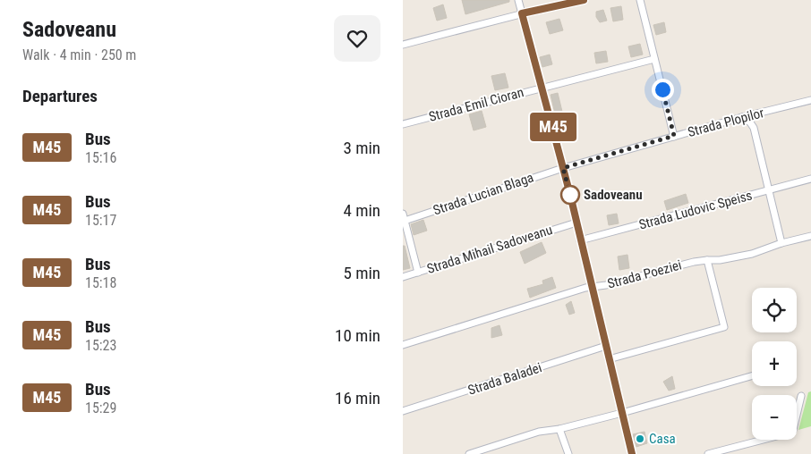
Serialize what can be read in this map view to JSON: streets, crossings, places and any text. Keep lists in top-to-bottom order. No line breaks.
{"streets":{"street":["Strada Emil Cioran","Strada Plopilor","Strada Lucian Blaga","Strada Ludovic Speiss","Strada Mihail Sadoveanu","Strada Poeziei","Strada Baladei"]},"crossings":[["Strada Plopilor","Strada Lucian Blaga"]],"places":["Sadoveanu","Casa"],"lines":["bus line M45"],"page":{"heading":[["Sadoveanu","Walk · 4 min · 250 m"],"Departures"],"on_map":"M45","list":[{"mark":"M45","name":"Bus","note":"15:16","value":"3 min"},{"mark":"M45","name":"Bus","note":"15:17","value":"4 min"},{"mark":"M45","name":"Bus","note":"15:18","value":"5 min"},{"mark":"M45","name":"Bus","note":"15:23","value":"10 min"},{"mark":"M45","name":"Bus","note":"15:29","value":"16 min"}],"map_buttons":["+","−"]}}
